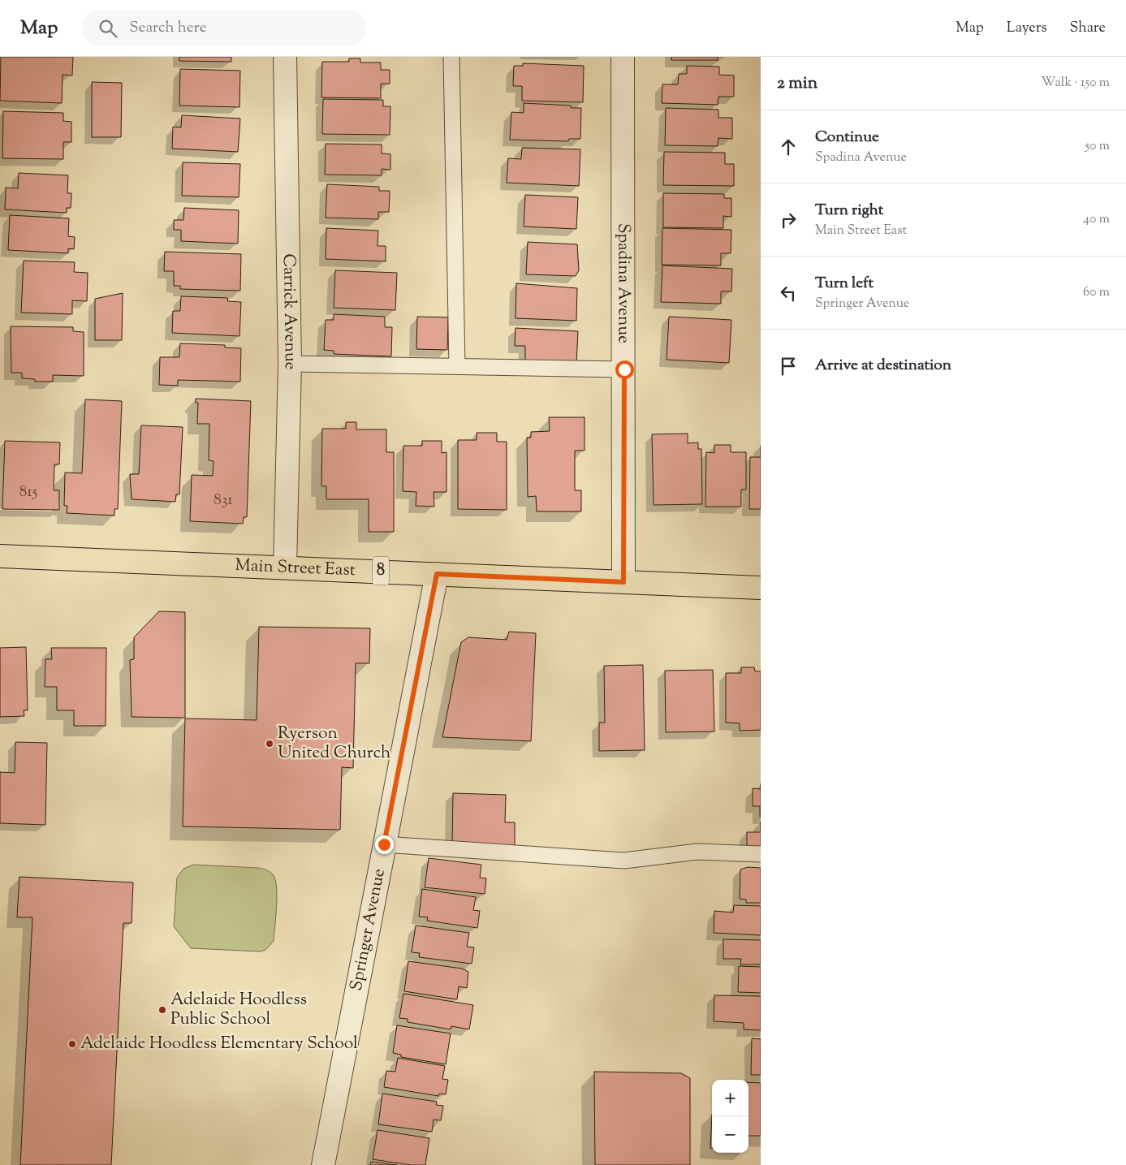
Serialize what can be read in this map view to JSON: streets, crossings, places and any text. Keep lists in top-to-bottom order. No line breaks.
{"streets":{"main road":["Main Street East","8"],"street":["Spadina Avenue","Carrick Avenue","Springer Avenue"]},"crossings":[["Spadina Avenue","Main Street East"],["Carrick Avenue","Main Street East"],["Main Street East","Springer Avenue"]],"places":["Ryerson United Church","Adelaide Hoodless Public School","Adelaide Hoodless Elementary School"],"house_numbers":["815","831"],"page":{"header":"Map","search":"Search here","nav":["Map","Layers","Share"],"heading":["2 min","Walk · 150 m"],"list":[["Continue","Spadina Avenue","50 m"],["Turn right","Main Street East","40 m"],["Turn left","Springer Avenue","60 m"],"Arrive at destination"],"map_buttons":["+","−"]}}
